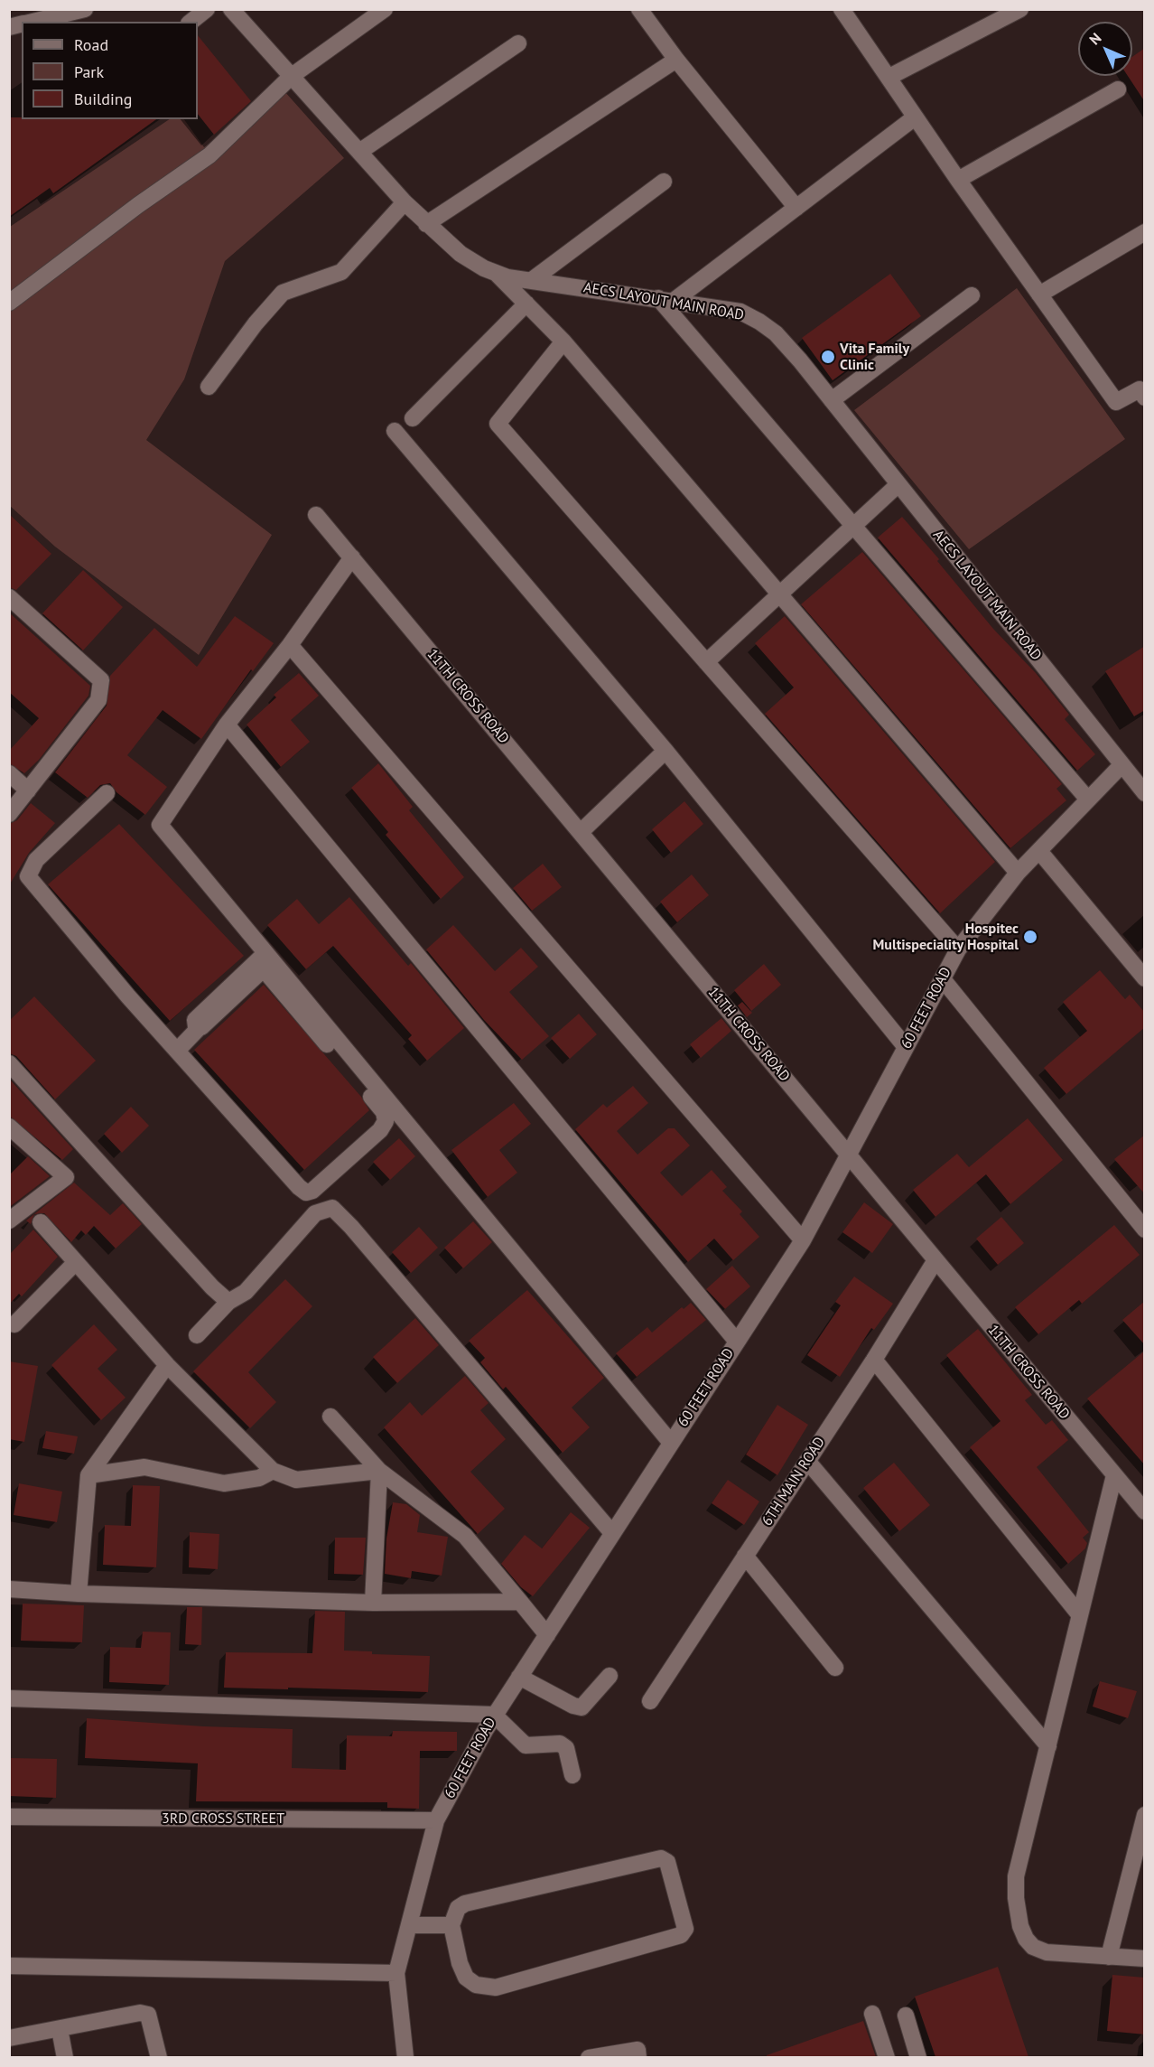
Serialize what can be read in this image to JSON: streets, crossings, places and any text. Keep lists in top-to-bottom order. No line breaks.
{"streets":{"street":["AECS LAYOUT MAIN ROAD","11TH CROSS ROAD","60 FEET ROAD","6TH MAIN ROAD","3RD CROSS STREET"]},"crossings":[["AECS LAYOUT MAIN ROAD","60 FEET ROAD"],["11TH CROSS ROAD","60 FEET ROAD"],["11TH CROSS ROAD","6TH MAIN ROAD"],["60 FEET ROAD","3RD CROSS STREET"]],"places":["Vita Family Clinic","Hospitec Multispeciality Hospital"],"legend":["Road","Park","Building"],"north":"top left"}
